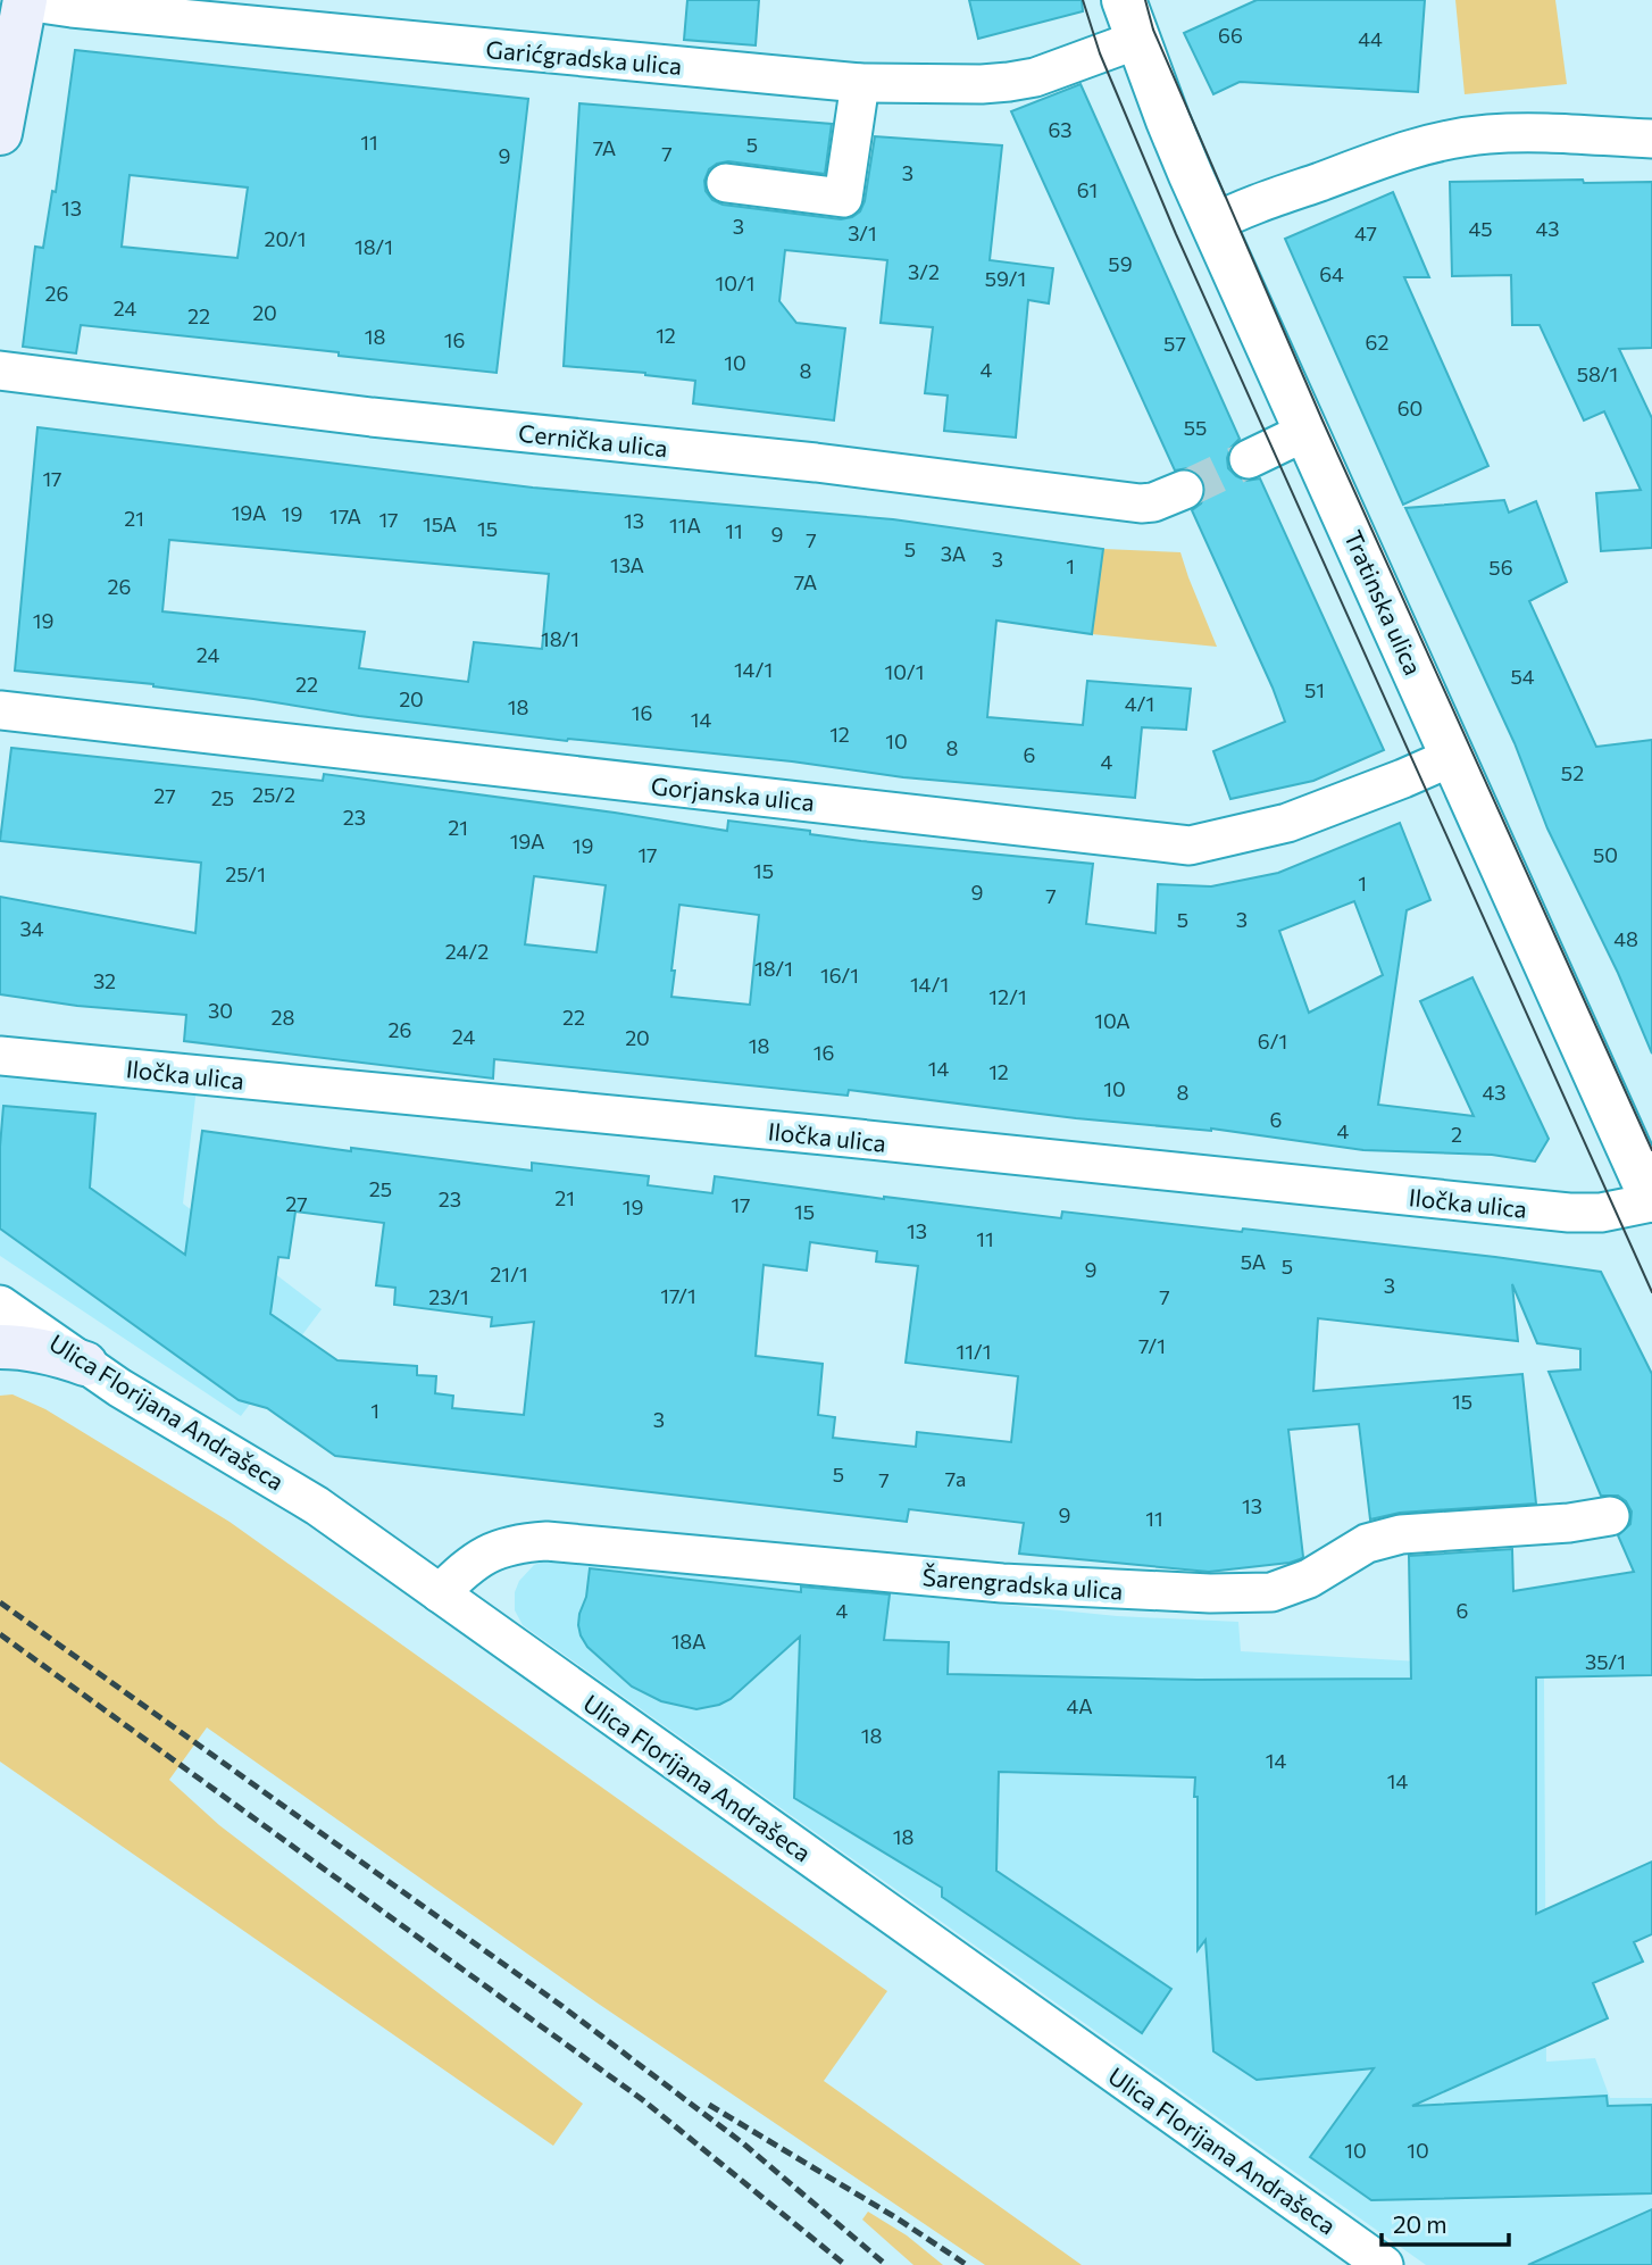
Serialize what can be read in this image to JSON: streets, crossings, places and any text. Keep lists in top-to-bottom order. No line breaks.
{"streets":{"street":["Garićgradska ulica","Cernička ulica","Tratinska ulica","Gorjanska ulica","Iločka ulica","Ulica Florijana Andrašeca","Šarengradska ulica"]},"crossings":[["Garićgradska ulica","Tratinska ulica"],["Tratinska ulica","Gorjanska ulica"],["Tratinska ulica","Iločka ulica"],["Ulica Florijana Andrašeca","Šarengradska ulica"]],"house_numbers":["66","44","63","11","5","7A","7","9","3","61","13","3","45","43","3/1","47","20/1","18/1","59","3/2","64","59/1","10/1","26","24","20","22","12","18","16","62","57","10","4","8","58/1","60","55","17","19A","19","17A","21","17","13","15A","11A","15","11","9","7","5","3A","3","13A","1","56","7A","26","19","18/1","24","14/1","10/1","54","22","51","20","4/1","18","16","14","12","10","8","6","4","52","25/2","27","25","23","21","19A","19","17","50","15","25/1","1","9","7","5","3","34","48","24/2","18/1","16/1","32","14/1","12/1","30","28","22","10A","26","24","20","6/1","18","16","14","12","10","8","43","6","4","2","25","21","23","27","17","19","15","13","11","5A","5","9","21/1","3","17/1","23/1","7","7/1","11/1","15","1","3","5","7a","7","13","9","11","4","6","18A","35/1","4A","18","14","14","18","10","10"],"scale_bar":"20 m"}
